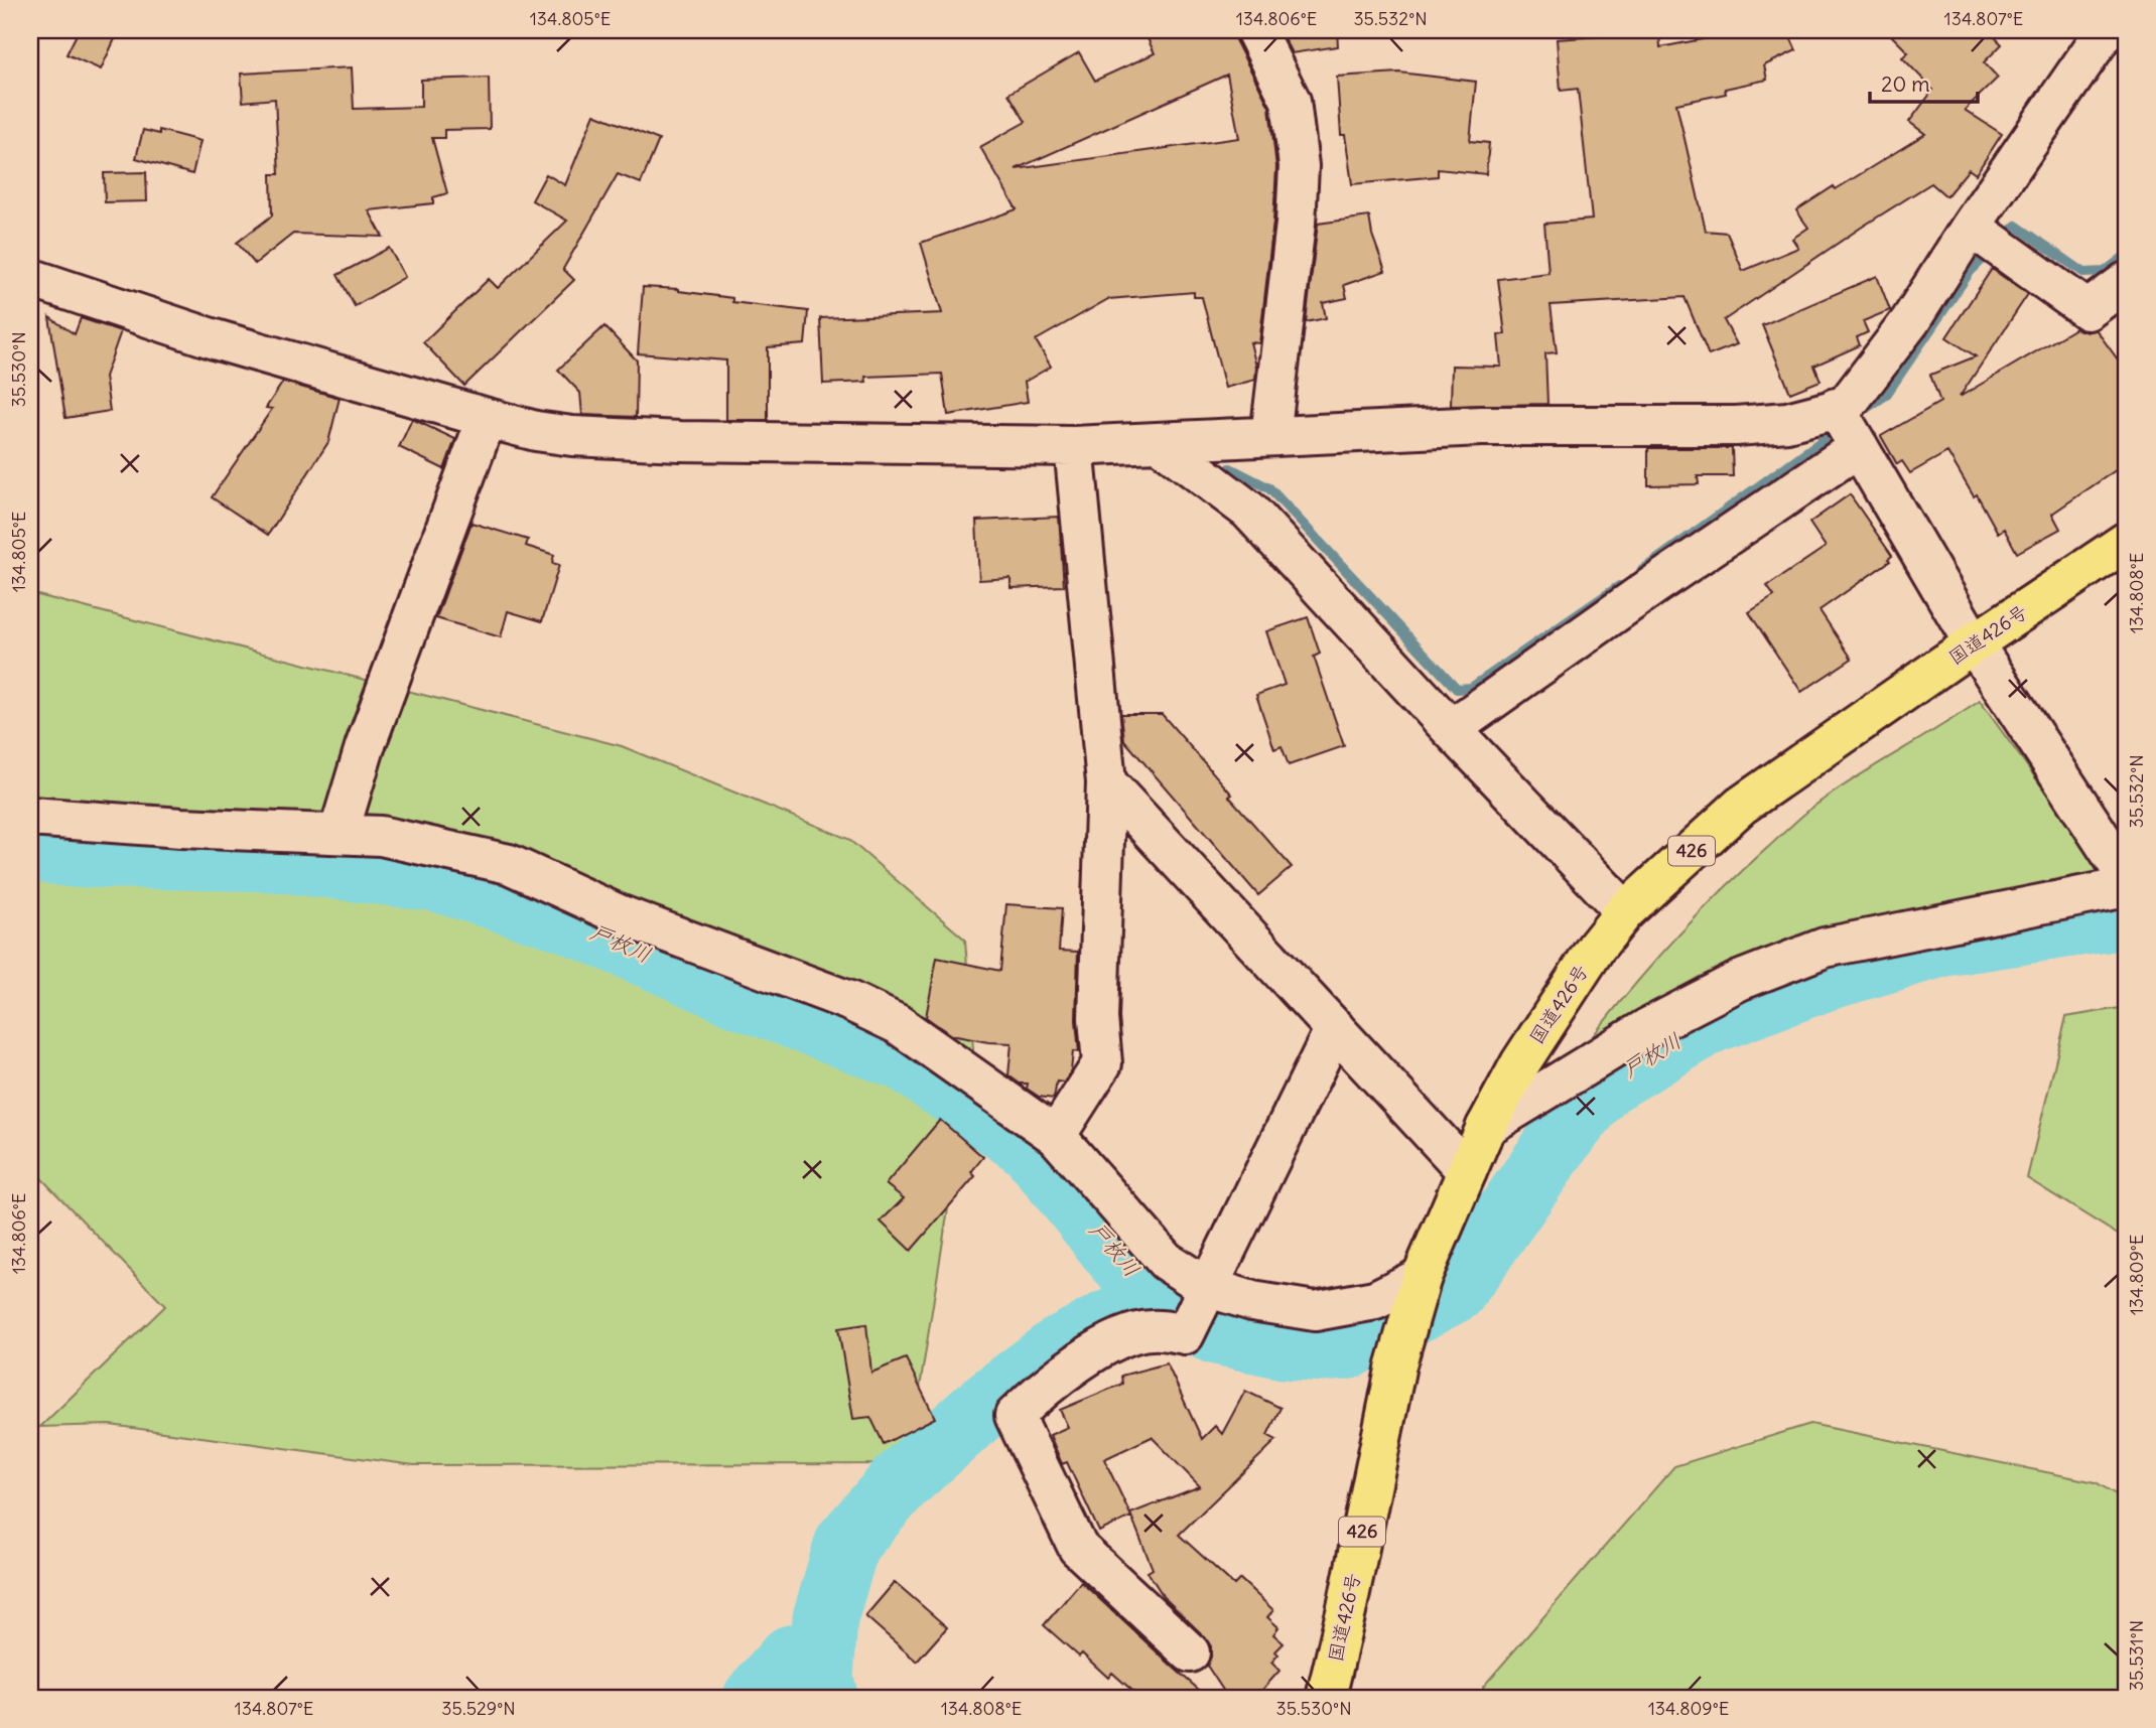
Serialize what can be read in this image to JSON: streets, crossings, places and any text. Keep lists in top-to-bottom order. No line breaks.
{"streets":{"highway":["国道426号","426"]},"water":["戸枚川"],"scale_bar":"20 m","coordinates":["134.805°E","134.806°E","35.532°N","134.807°E","35.530°N","134.808°E","134.809°E","35.531°N","35.529°N"]}
